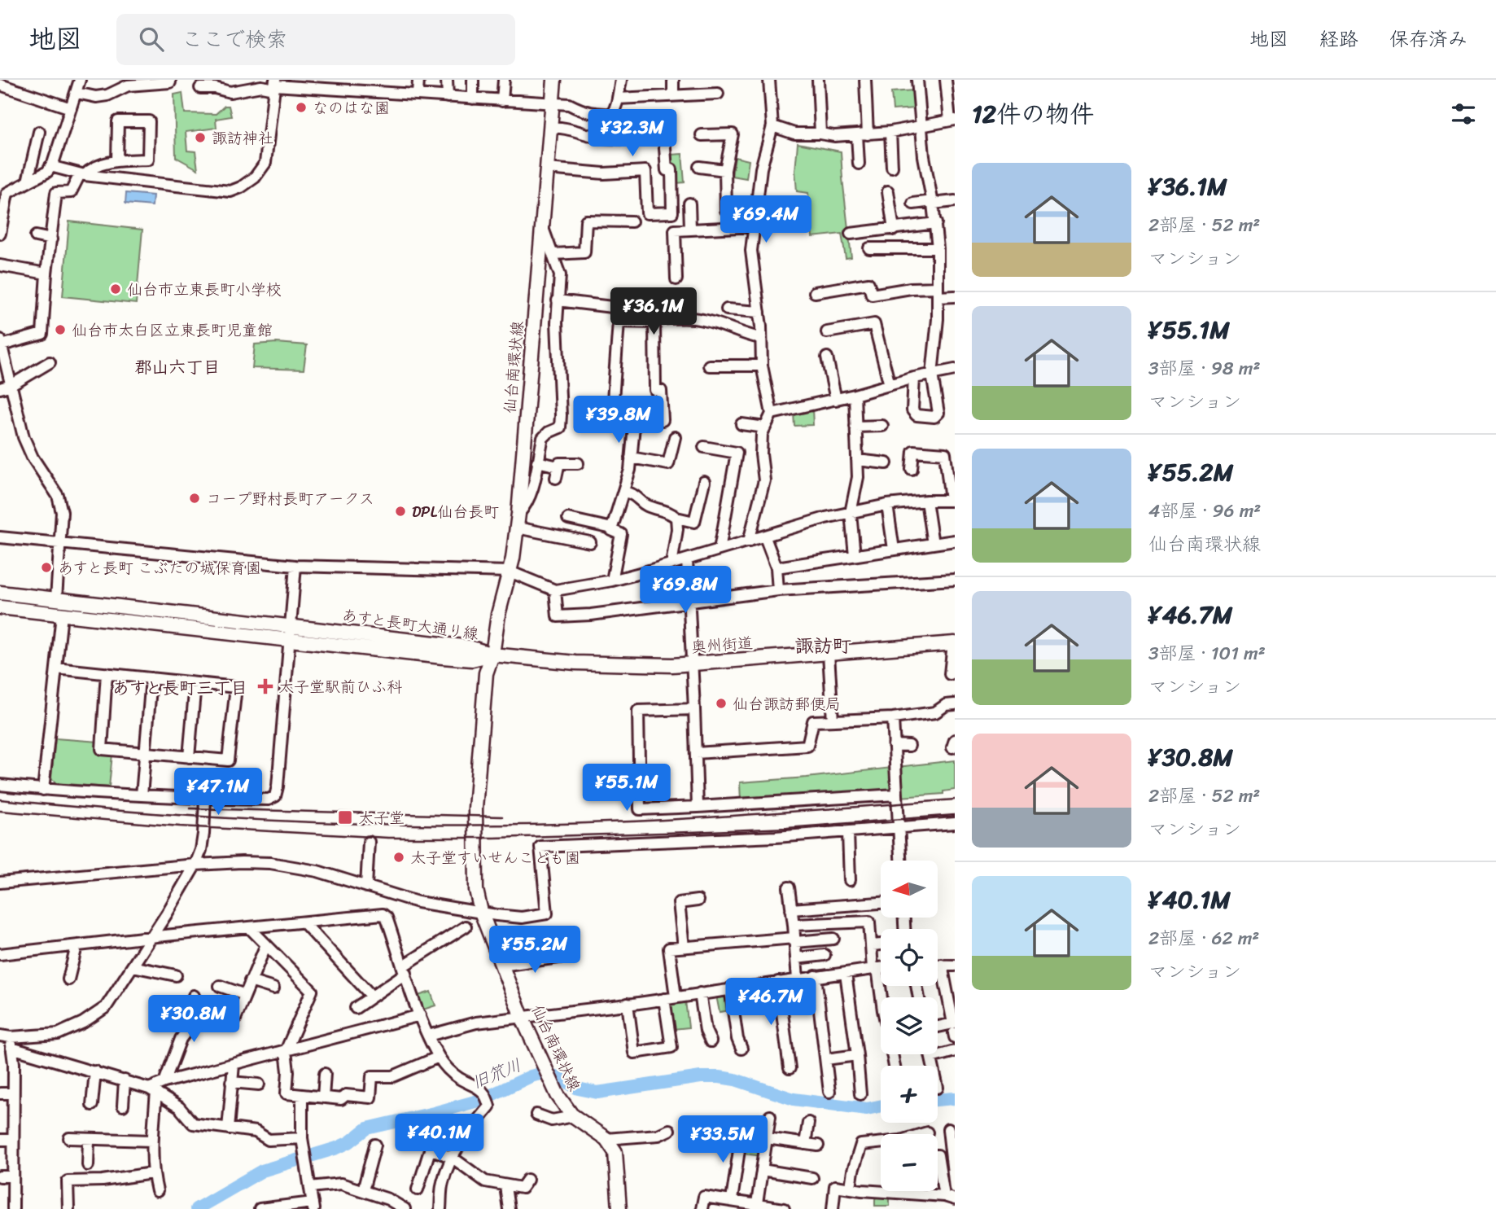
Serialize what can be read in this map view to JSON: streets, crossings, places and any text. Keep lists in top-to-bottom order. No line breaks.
{"streets":{"main road":["仙台南環状線","あすと長町大通り線","奥州街道"]},"crossings":[["仙台南環状線","あすと長町大通り線"],["仙台南環状線","奥州街道"],["あすと長町大通り線","奥州街道"]],"districts":["郡山六丁目","諏訪町","あすと長町三丁目"],"water":["旧笊川"],"places":{"other":["なのはな園","諏訪神社","仙台市立東長町小学校","仙台市太白区立東長町児童館","コープ野村長町アークス","DPL仙台長町","あすと長町 こぶたの城保育園","仙台諏訪郵便局","太子堂すいせんこども園"],"health":["太子堂駅前ひふ科"],"transit":["太子堂"]},"north":"left","page":{"header":"地図","search":"ここで検索","nav":["地図","経路","保存済み"],"heading":"12件の物件","price":["¥32.3M","¥69.4M","¥36.1M","¥39.8M","¥69.8M","¥55.1M","¥47.1M","¥55.2M","¥46.7M","¥30.8M","¥40.1M","¥33.5M"],"list":[{"name":"¥36.1M","note":"2部屋 · 52 m² · マンション"},{"name":"¥55.1M","note":"3部屋 · 98 m² · マンション"},{"name":"¥55.2M","note":"4部屋 · 96 m² · 仙台南環状線"},{"name":"¥46.7M","note":"3部屋 · 101 m² · マンション"},{"name":"¥30.8M","note":"2部屋 · 52 m² · マンション"},{"name":"¥40.1M","note":"2部屋 · 62 m² · マンション"}],"map_buttons":["+","−"]}}
